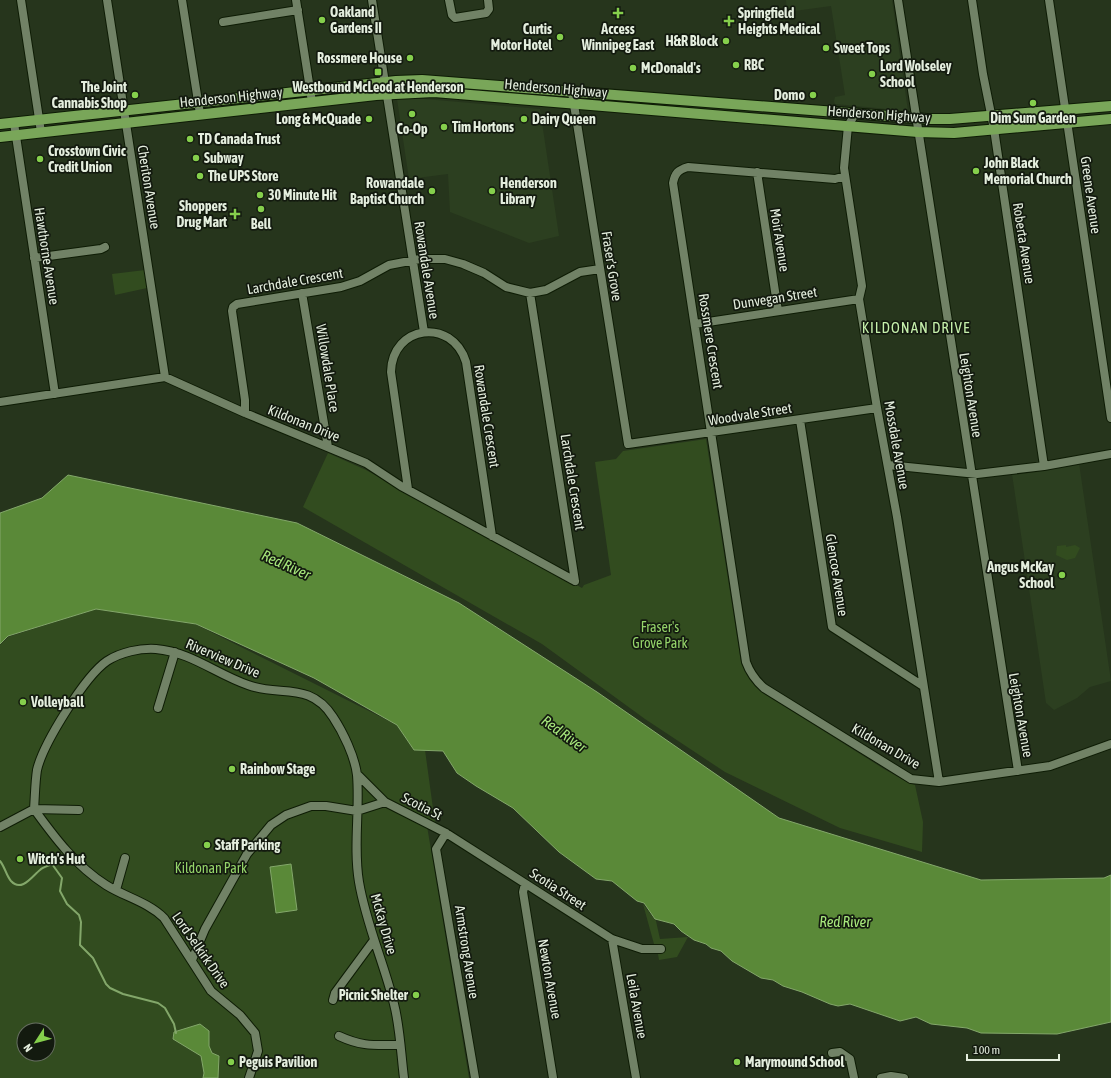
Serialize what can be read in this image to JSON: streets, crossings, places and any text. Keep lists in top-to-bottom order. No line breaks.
{"streets":{"main road":["Henderson Highway"],"street":["Cheriton Avenue","Greene Avenue","Moir Avenue","Roberta Avenue","Hawthorne Avenue","Fraser's Grove","Rowandale Avenue","Larchdale Crescent","Dunvegan Street","Rossmere Crescent","Willowdale Place","Leighton Avenue","Woodvale Street","Rowandale Crescent","Kildonan Drive","Mossdale Avenue","Glencoe Avenue","Riverview Drive","Scotia St","Scotia Street","McKay Drive","Lord Selkirk Drive","Armstrong Avenue","Newton Avenue","Leila Avenue"]},"crossings":[["Henderson Highway","Cheriton Avenue"],["Henderson Highway","Greene Avenue"],["Henderson Highway","Roberta Avenue"],["Henderson Highway","Hawthorne Avenue"],["Henderson Highway","Fraser's Grove"],["Henderson Highway","Rowandale Avenue"],["Henderson Highway","Leighton Avenue"],["Henderson Highway","Mossdale Avenue"],["Cheriton Avenue","Kildonan Drive"],["Moir Avenue","Dunvegan Street"],["Moir Avenue","Rossmere Crescent"],["Fraser's Grove","Larchdale Crescent"],["Fraser's Grove","Woodvale Street"],["Rowandale Avenue","Larchdale Crescent"],["Rowandale Avenue","Rowandale Crescent"],["Larchdale Crescent","Willowdale Place"],["Larchdale Crescent","Kildonan Drive"],["Dunvegan Street","Rossmere Crescent"],["Dunvegan Street","Mossdale Avenue"],["Rossmere Crescent","Woodvale Street"],["Rossmere Crescent","Kildonan Drive"],["Rossmere Crescent","Mossdale Avenue"],["Willowdale Place","Kildonan Drive"],["Leighton Avenue","Kildonan Drive"],["Woodvale Street","Mossdale Avenue"],["Woodvale Street","Glencoe Avenue"],["Rowandale Crescent","Kildonan Drive"],["Kildonan Drive","Mossdale Avenue"],["Mossdale Avenue","Glencoe Avenue"],["Riverview Drive","Scotia St"],["Riverview Drive","McKay Drive"],["Riverview Drive","Lord Selkirk Drive"],["Scotia St","Scotia Street"],["Scotia St","McKay Drive"],["Scotia St","Armstrong Avenue"],["Scotia Street","Armstrong Avenue"],["Scotia Street","Newton Avenue"],["Scotia Street","Leila Avenue"]],"districts":["KILDONAN DRIVE"],"water":["Red River"],"parks":["Fraser's Grove Park","Kildonan Park"],"places":{"health":["Access Winnipeg East","Springfield Heights Medical","Shoppers Drug Mart"],"other":["Oakland Gardens II","Curtis Motor Hotel","H&R Block","Sweet Tops","Rossmere House","RBC","McDonald's","Lord Wolseley School","The Joint Cannabis Shop","Domo","Dim Sum Garden","Co-Op","Long & McQuade","Dairy Queen","Tim Hortons","TD Canada Trust","Subway","Crosstown Civic Credit Union","John Black Memorial Church","The UPS Store","Rowandale Baptist Church","Henderson Library","30 Minute Hit","Bell","Angus McKay School","Volleyball","Rainbow Stage","Staff Parking","Witch's Hut","Picnic Shelter","Peguis Pavilion","Marymound School"],"transit":["Westbound McLeod at Henderson"]},"scale_bar":"100 m","north":"bottom left"}
